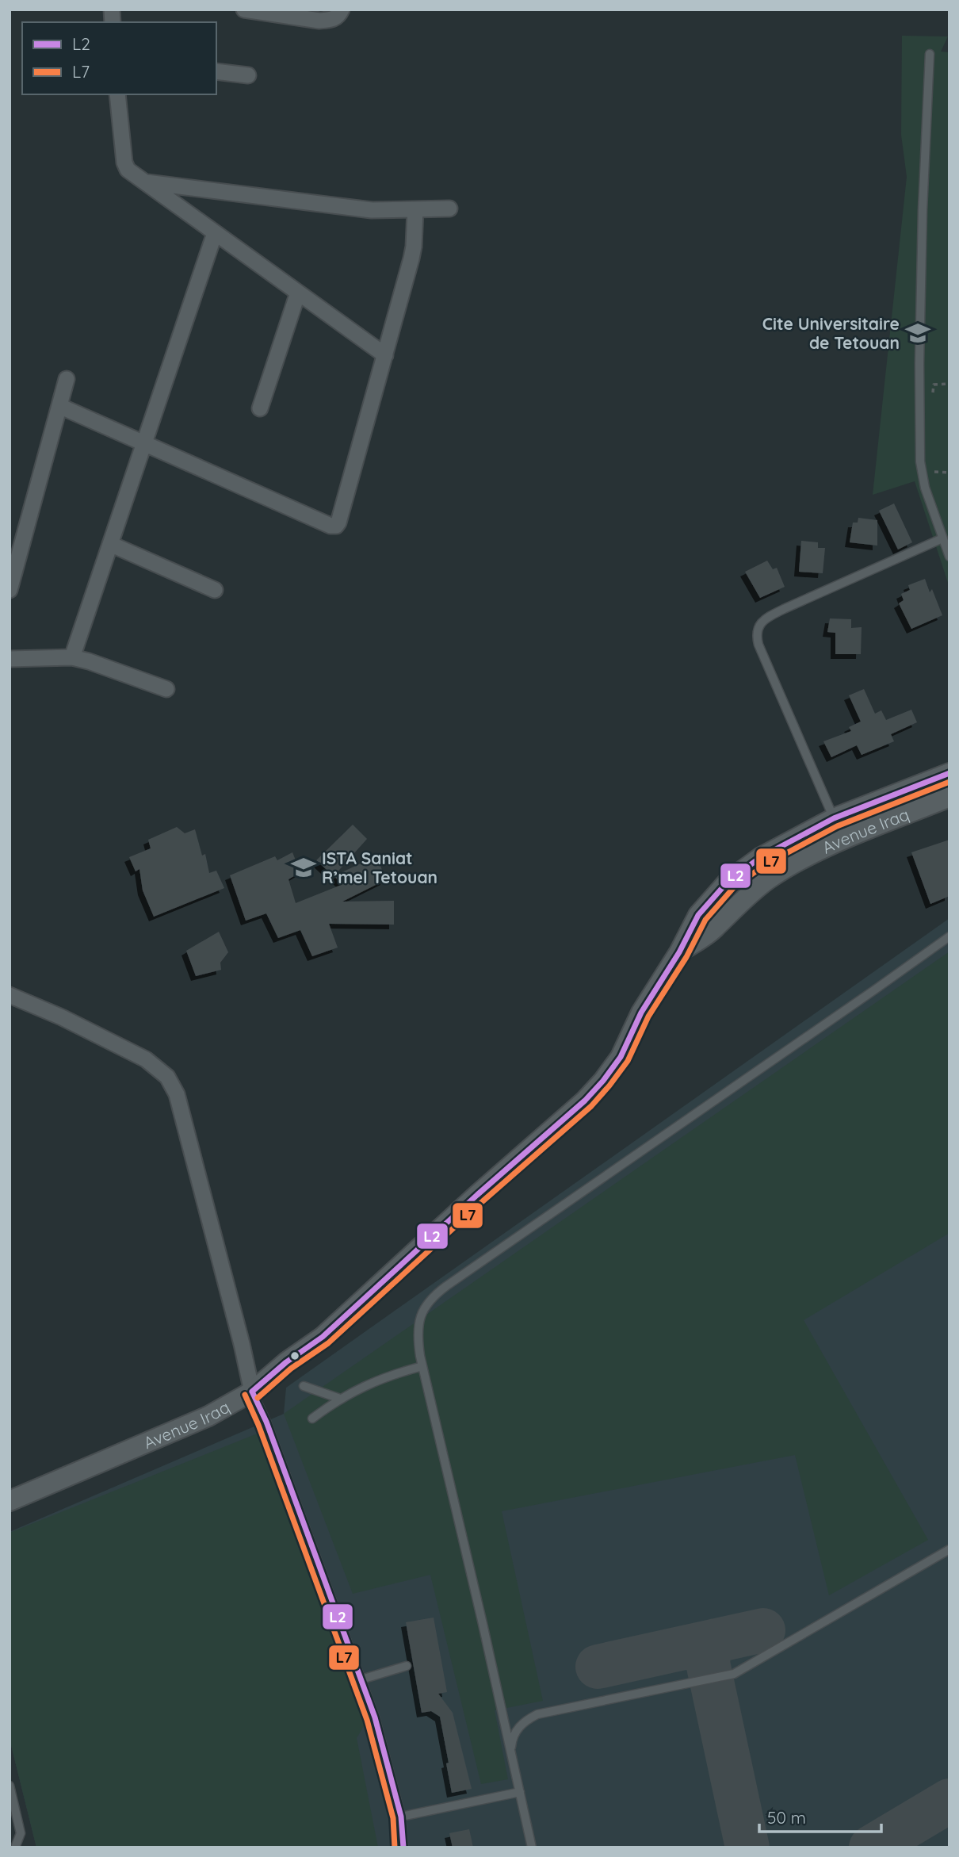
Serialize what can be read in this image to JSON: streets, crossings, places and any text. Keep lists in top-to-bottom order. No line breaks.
{"streets":{"street":["Avenue Iraq"]},"places":{"school or university":["Cite Universitaire de Tetouan","ISTA Saniat R’mel Tetouan"]},"lines":["transit line L2","transit line L7"],"legend":["L2","L7"],"scale_bar":"50 m"}
